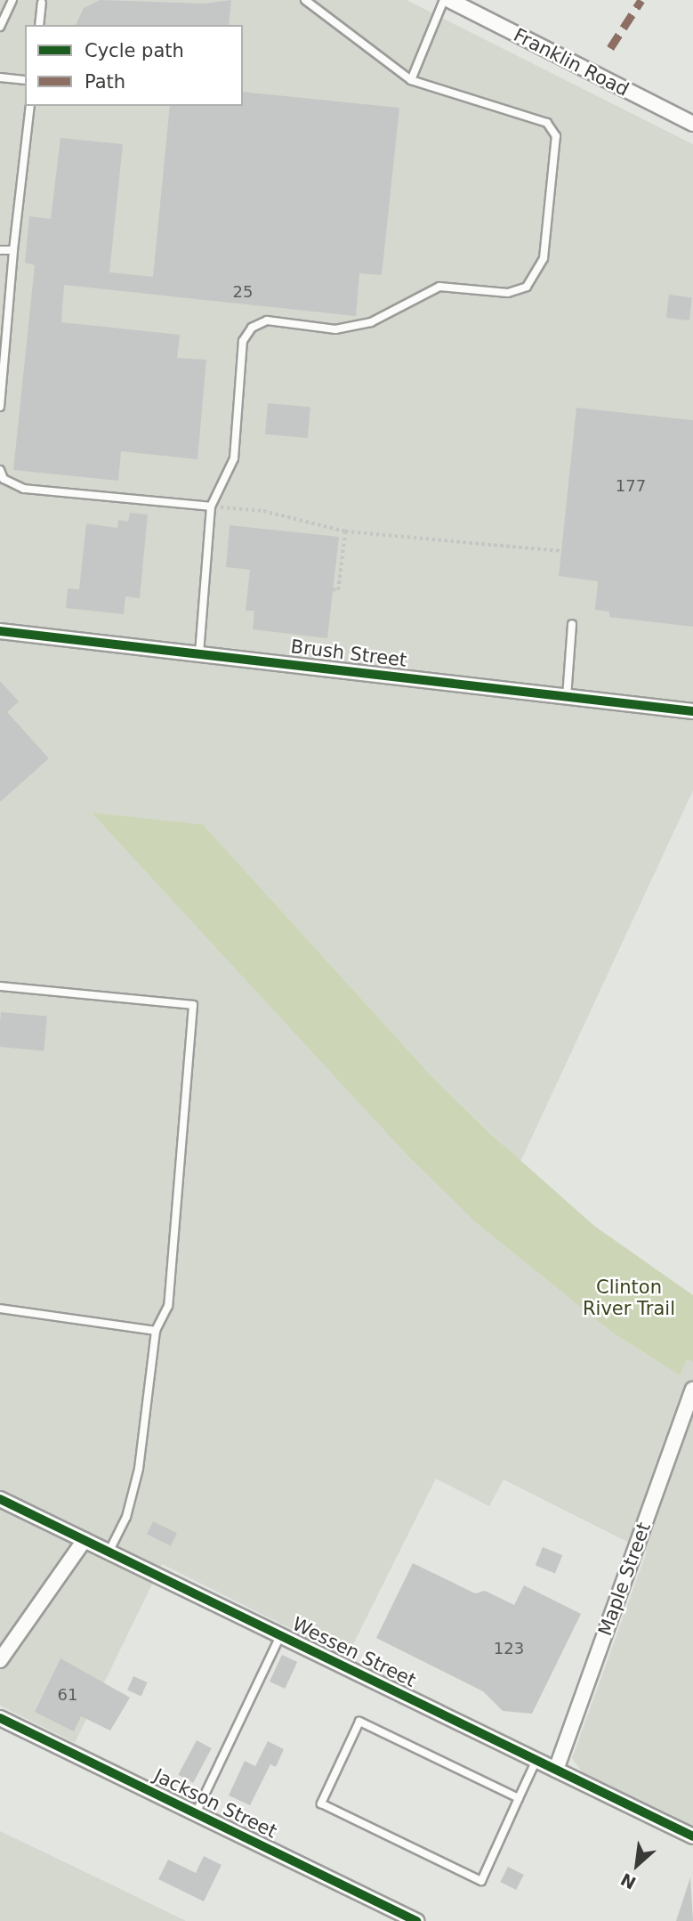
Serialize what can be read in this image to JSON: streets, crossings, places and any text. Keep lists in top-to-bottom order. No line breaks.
{"streets":{"street":["Franklin Road","Brush Street","Maple Street","Wessen Street","Jackson Street"]},"crossings":[["Maple Street","Wessen Street"]],"parks":["Clinton River Trail"],"house_numbers":["25","177","123","61"],"legend":["Cycle path","Path"],"north":"bottom left"}
